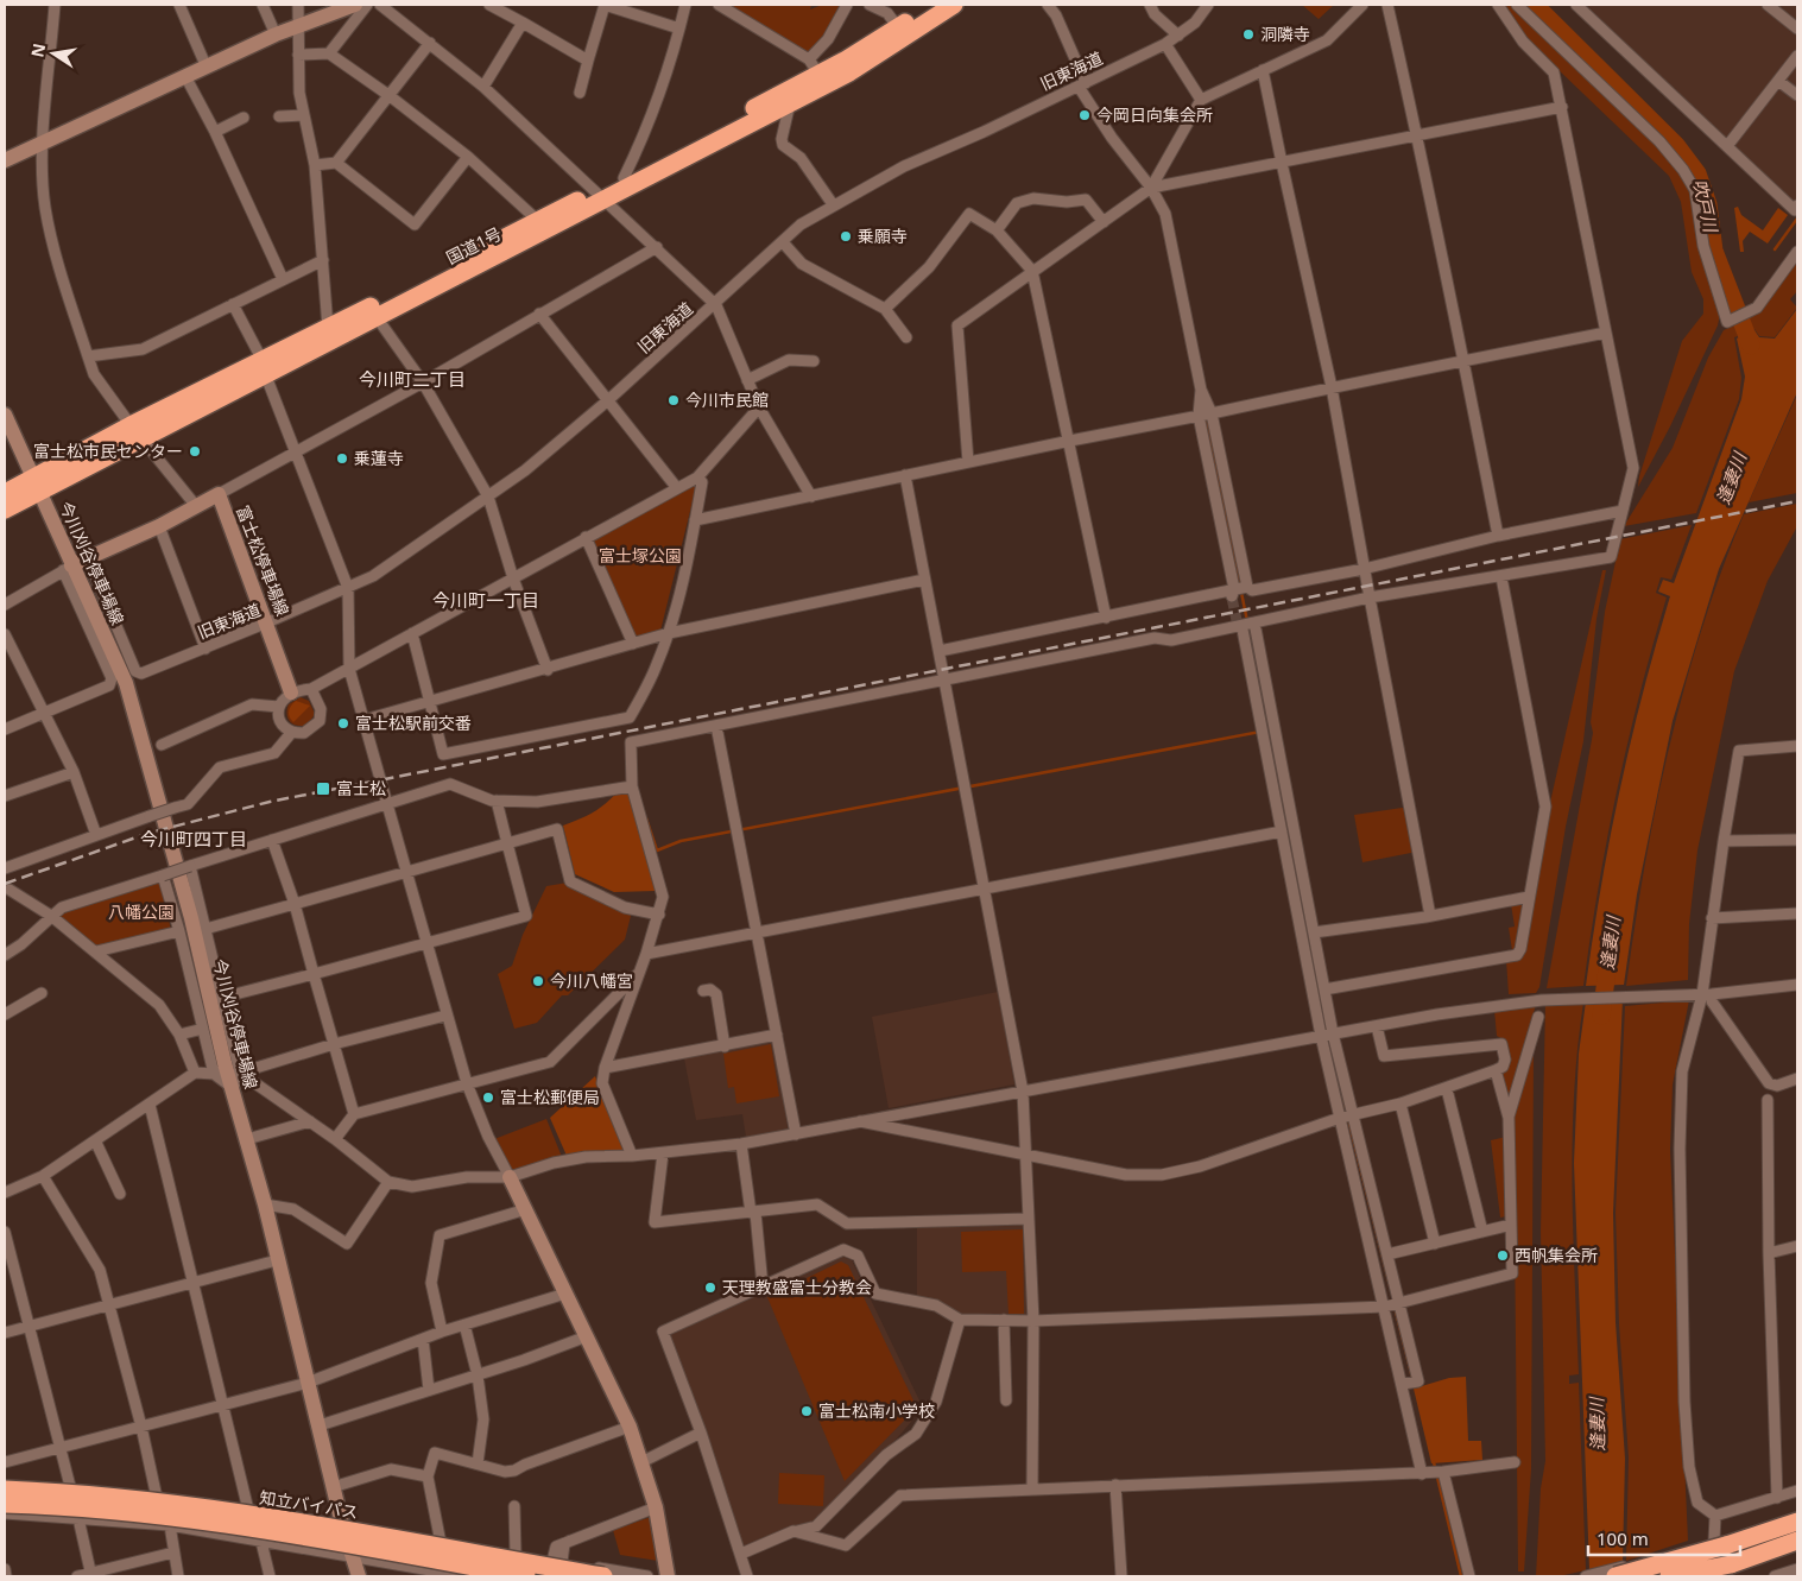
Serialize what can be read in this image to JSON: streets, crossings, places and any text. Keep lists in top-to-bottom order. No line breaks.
{"streets":{"highway":["国道1号","知立バイパス"],"main road":["富士松停車場線","今川刈谷停車場線"],"street":["旧東海道"]},"crossings":[["旧東海道","富士松停車場線"],["国道1号","今川刈谷停車場線"],["富士松停車場線","今川刈谷停車場線"]],"districts":["今川町二丁目","今川町一丁目","今川町四丁目"],"water":["吹戸川","逢妻川"],"parks":["富士塚公園","八幡公園"],"places":{"other":["洞隣寺","今岡日向集会所","乗願寺","今川市民館","富士松市民センター","乗蓮寺","富士松駅前交番","今川八幡宮","富士松郵便局","西帆集会所","天理教盛富士分教会","富士松南小学校"],"transit":["富士松"]},"scale_bar":"100 m","north":"left"}
